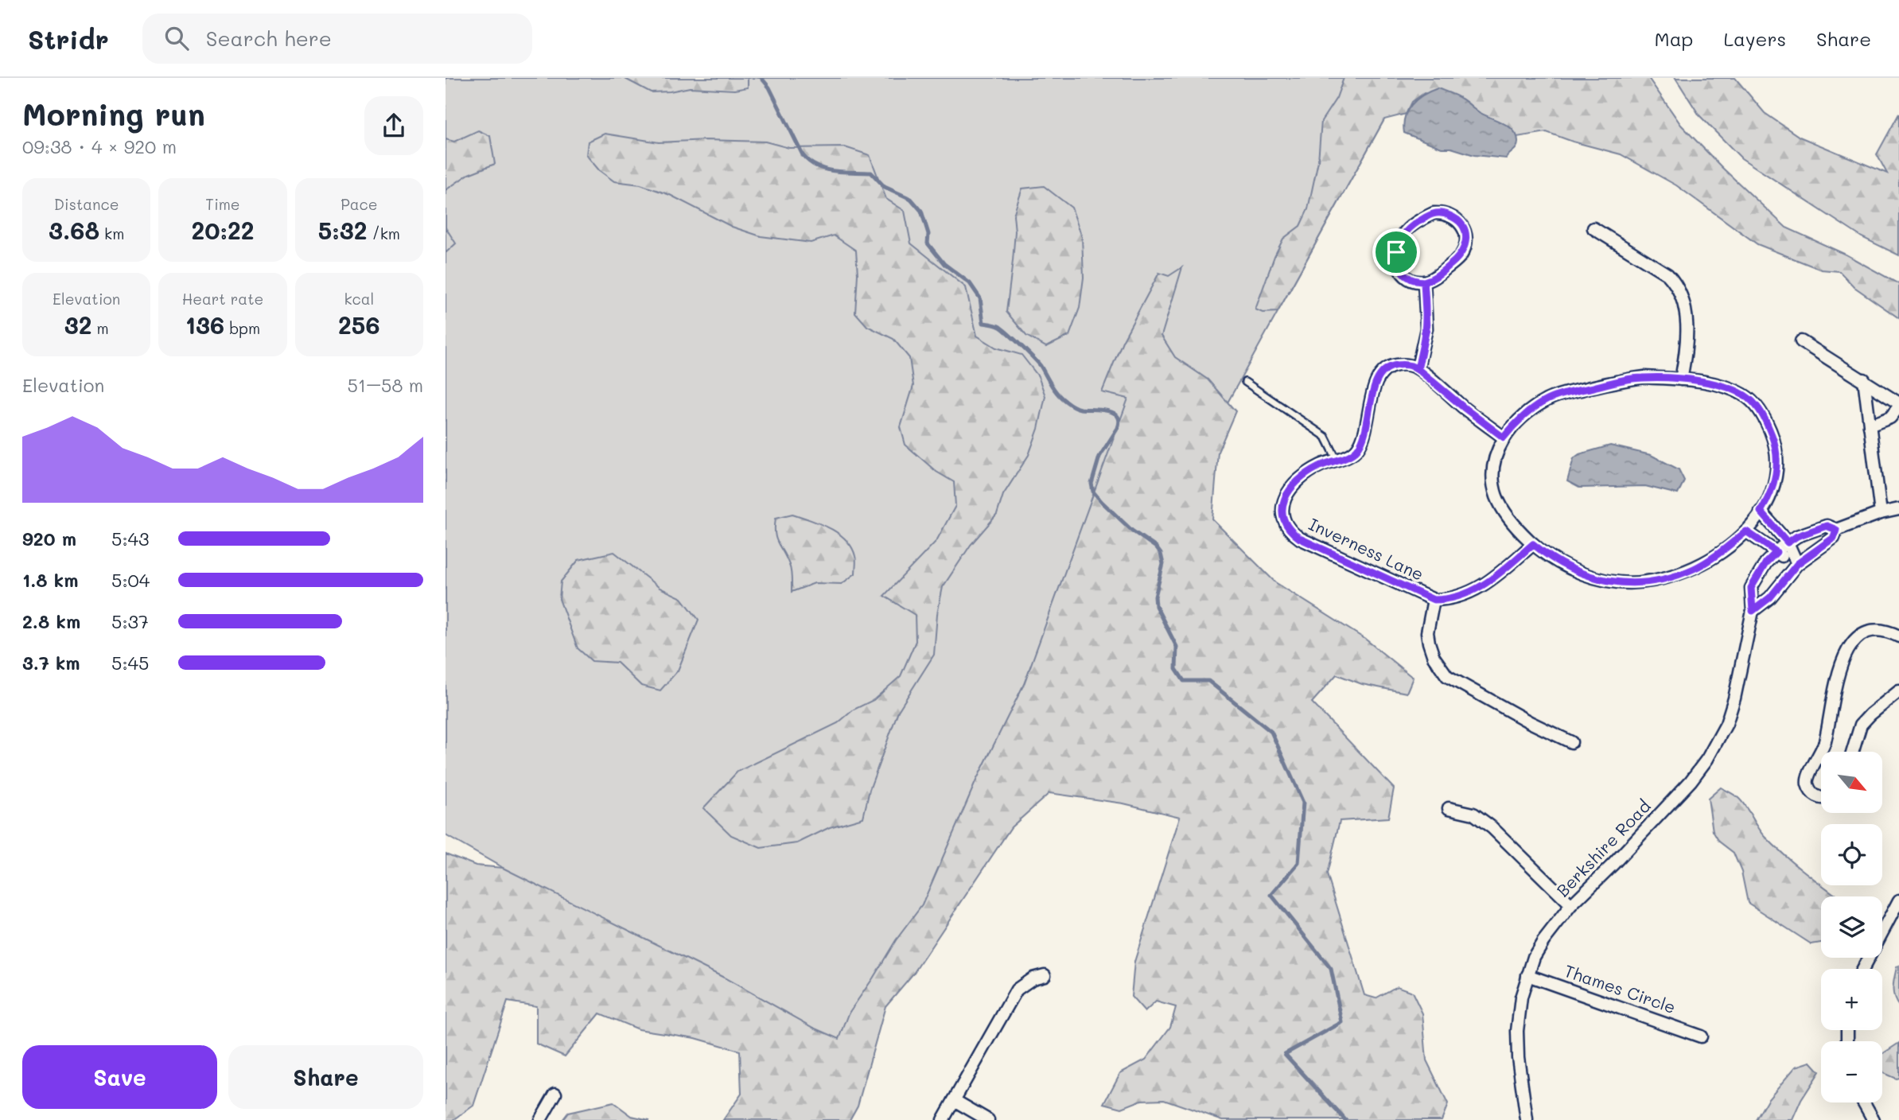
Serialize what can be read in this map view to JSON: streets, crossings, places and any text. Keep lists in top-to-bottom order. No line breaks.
{"streets":{"street":["Inverness Lane","Berkshire Road","Thames Circle"]},"crossings":[["Berkshire Road","Thames Circle"]],"north":"bottom right","page":{"header":"Stridr","search":"Search here","nav":["Map","Layers","Share"],"heading":["Morning run","09:38 · 4 × 920 m"],"stats":[["Distance","3.68 km"],["Time","20:22"],["Pace","5:32 /km"],["Elevation","32 m"],["Heart rate","136 bpm"],["kcal","256"]],"chart":["Elevation","51–58 m"],"list":[{"name":"920 m","note":"5:43"},{"name":"1.8 km","note":"5:04"},{"name":"2.8 km","note":"5:37"},{"name":"3.7 km","note":"5:45"}],"map_buttons":["+","−"],"buttons":["Save","Share"]}}
